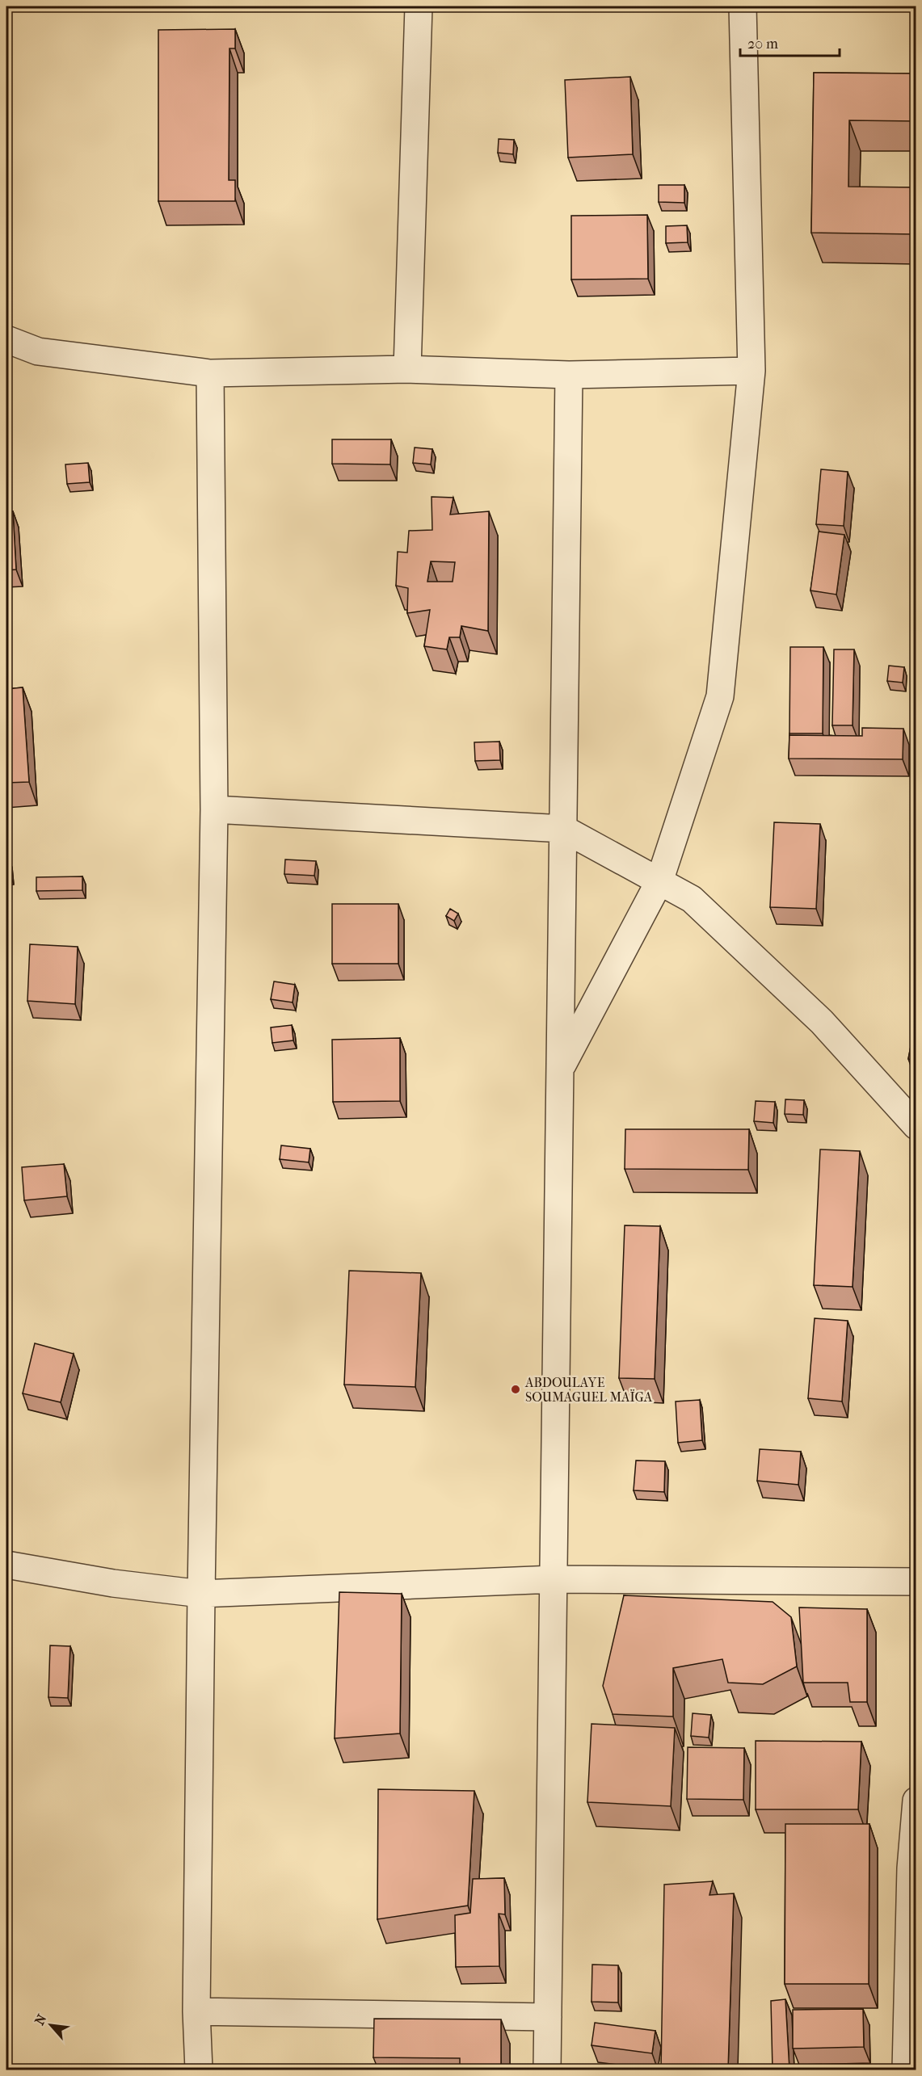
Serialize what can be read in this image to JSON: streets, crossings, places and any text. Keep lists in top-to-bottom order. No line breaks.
{"places":["ABDOULAYE SOUMAGUEL MAÏGA"],"scale_bar":"20 m","north":"top left"}
